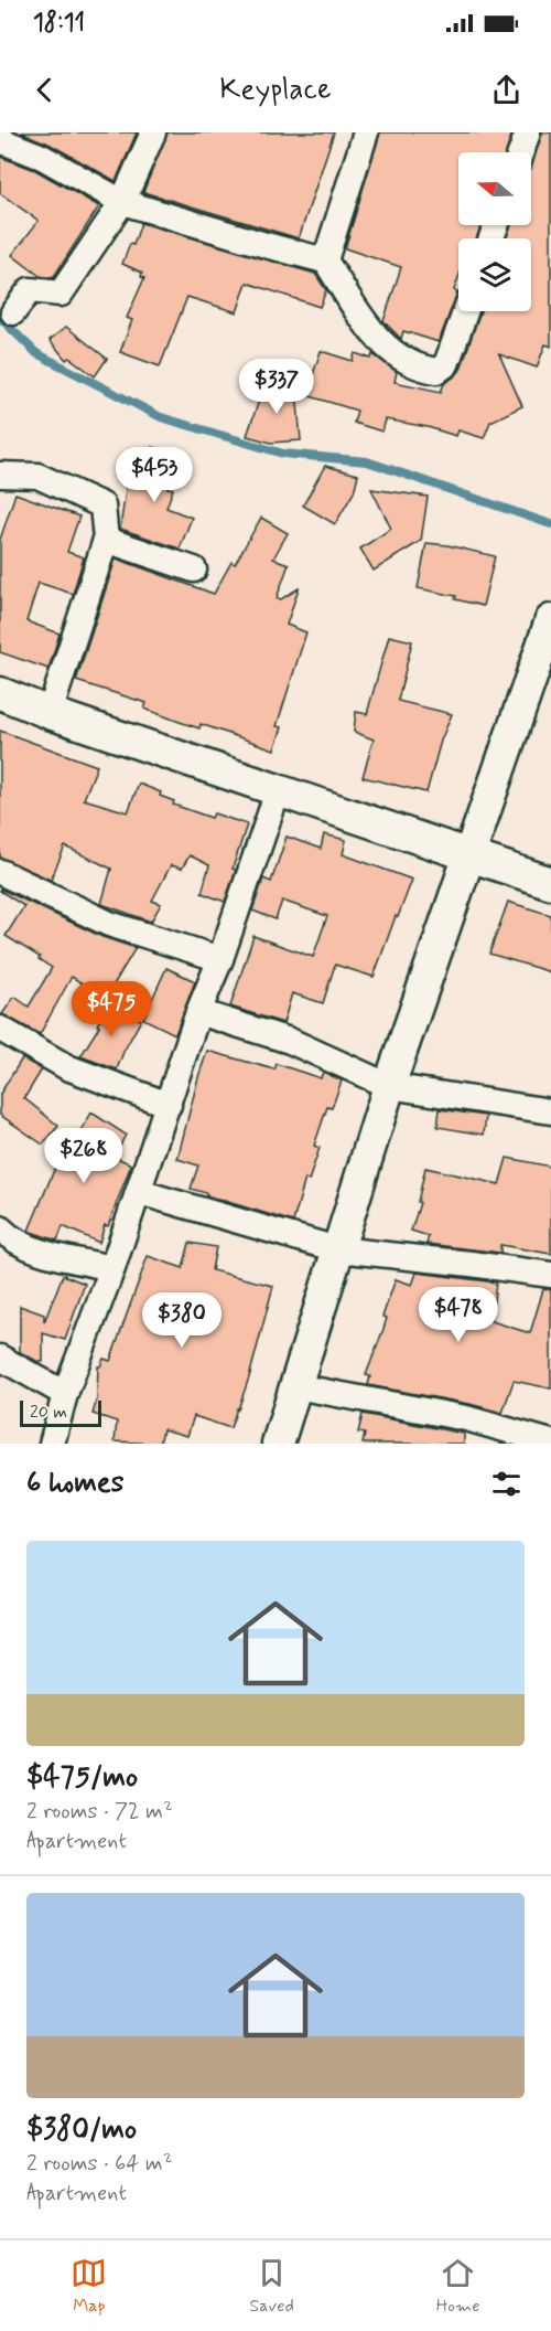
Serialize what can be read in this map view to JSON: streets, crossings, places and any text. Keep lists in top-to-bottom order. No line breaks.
{"scale_bar":"20 m","north":"left","page":{"status":"18:11","header":"Keyplace","price":["$337","$453","$475","$268","$478","$380"],"scale":"20 m","heading":"6 homes","list":[{"name":"$475/mo","note":"2 rooms · 72 m² · Apartment"},{"name":"$380/mo","note":"2 rooms · 64 m² · Apartment"}],"tabs":["Map","Saved","Home"]}}
